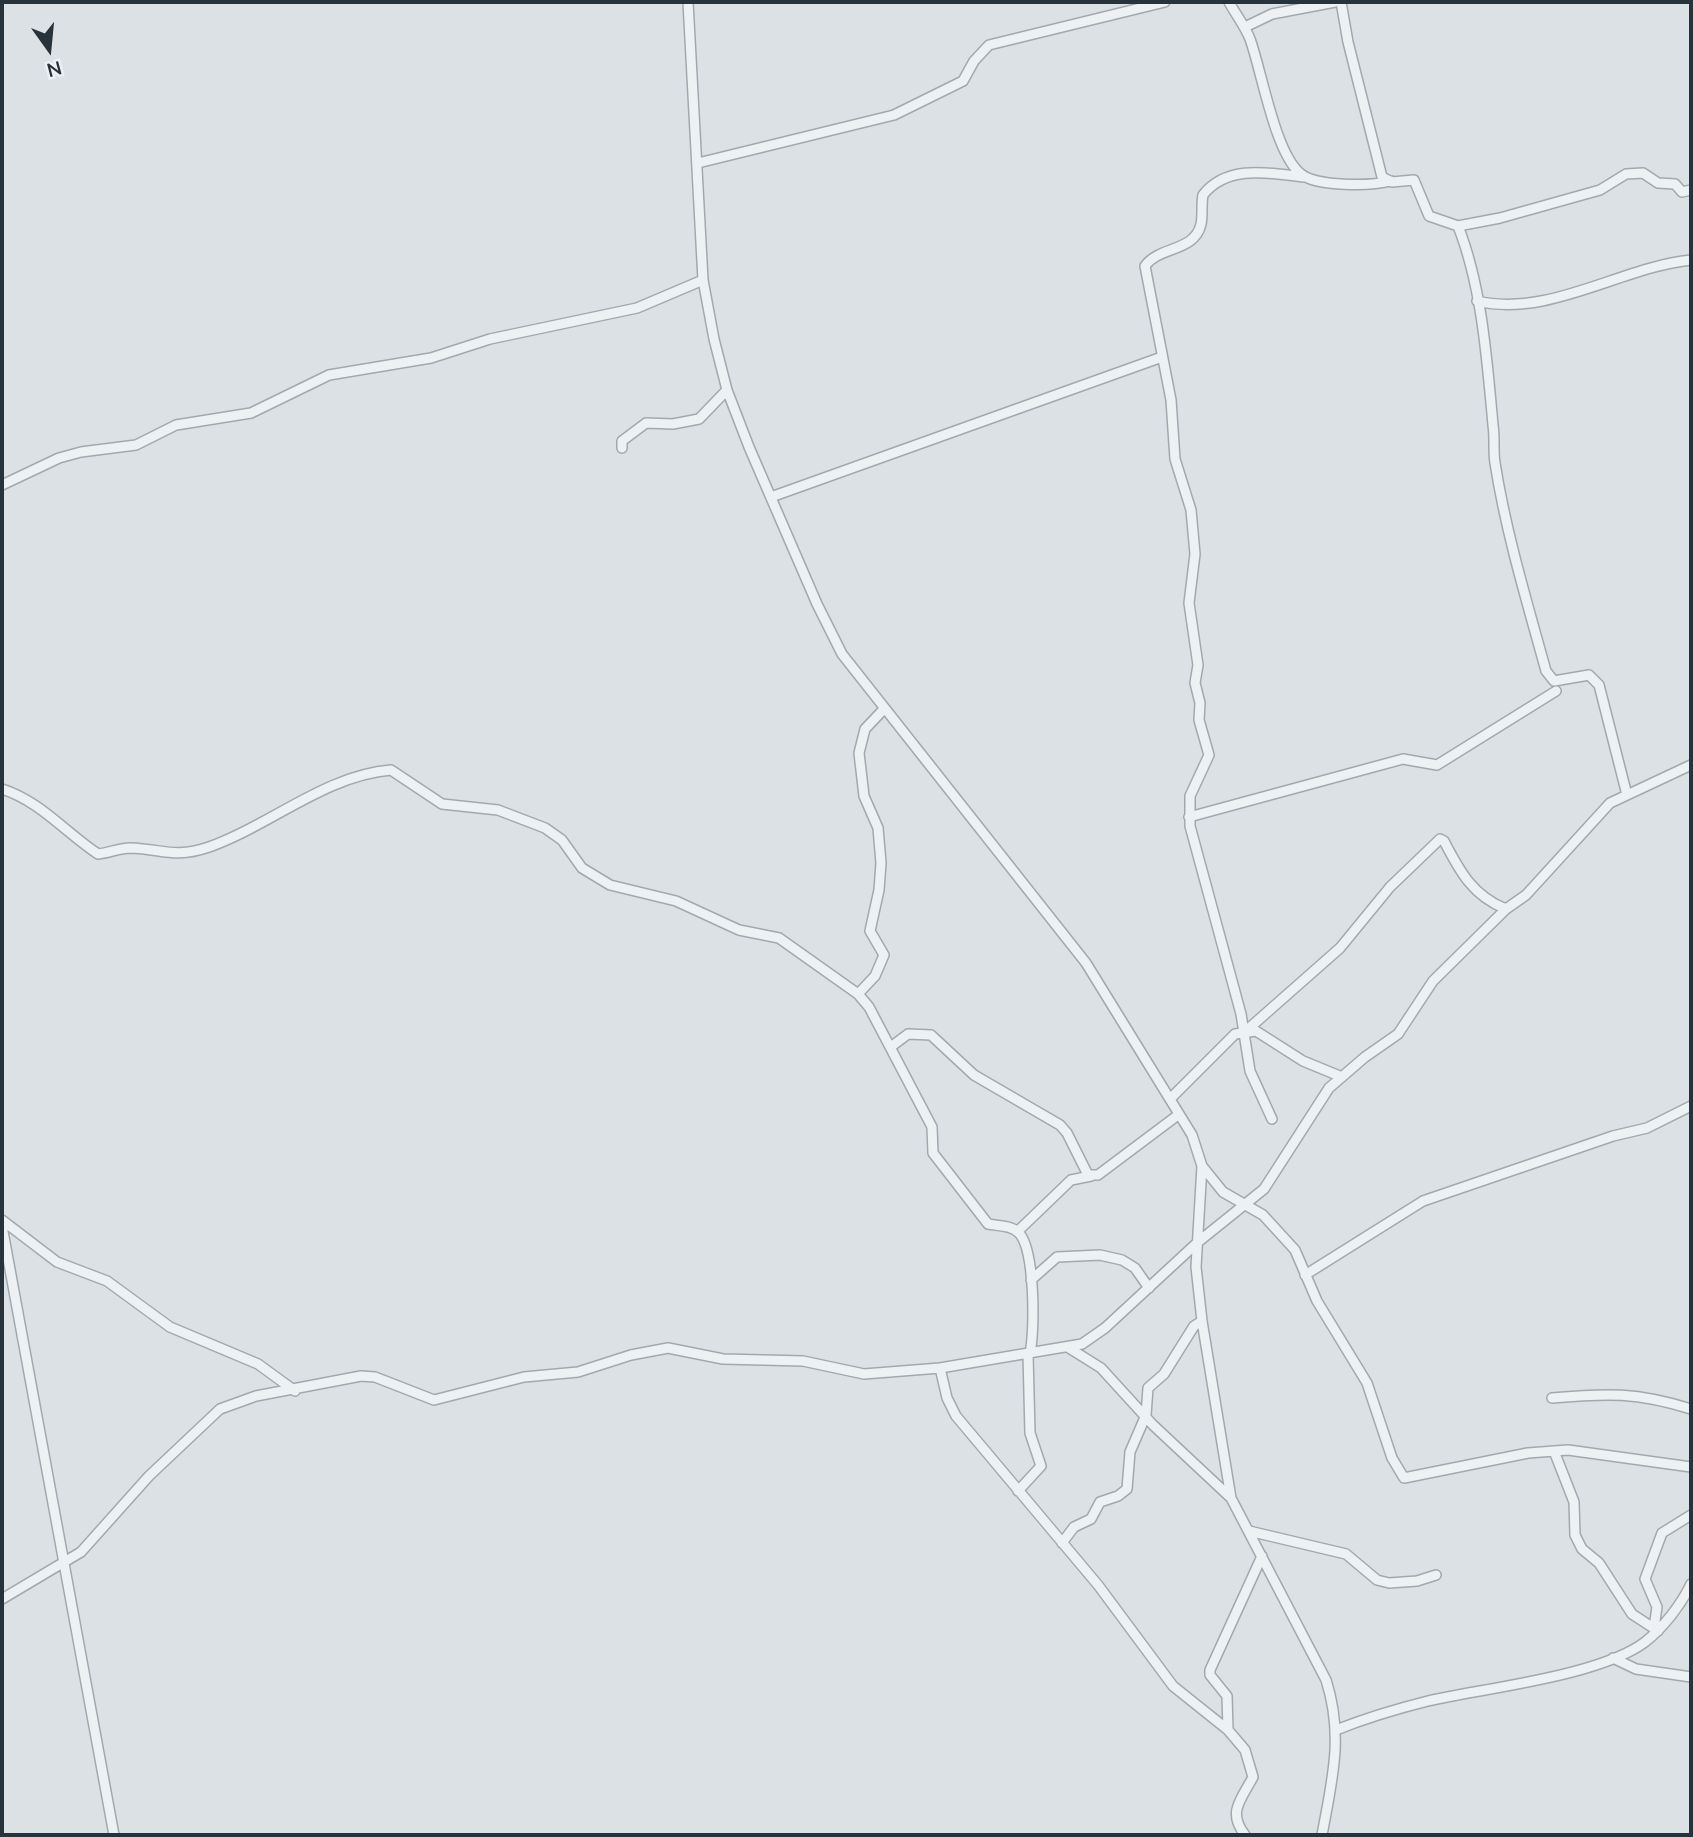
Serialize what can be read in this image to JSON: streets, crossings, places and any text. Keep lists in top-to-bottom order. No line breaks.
{"north":"bottom"}
